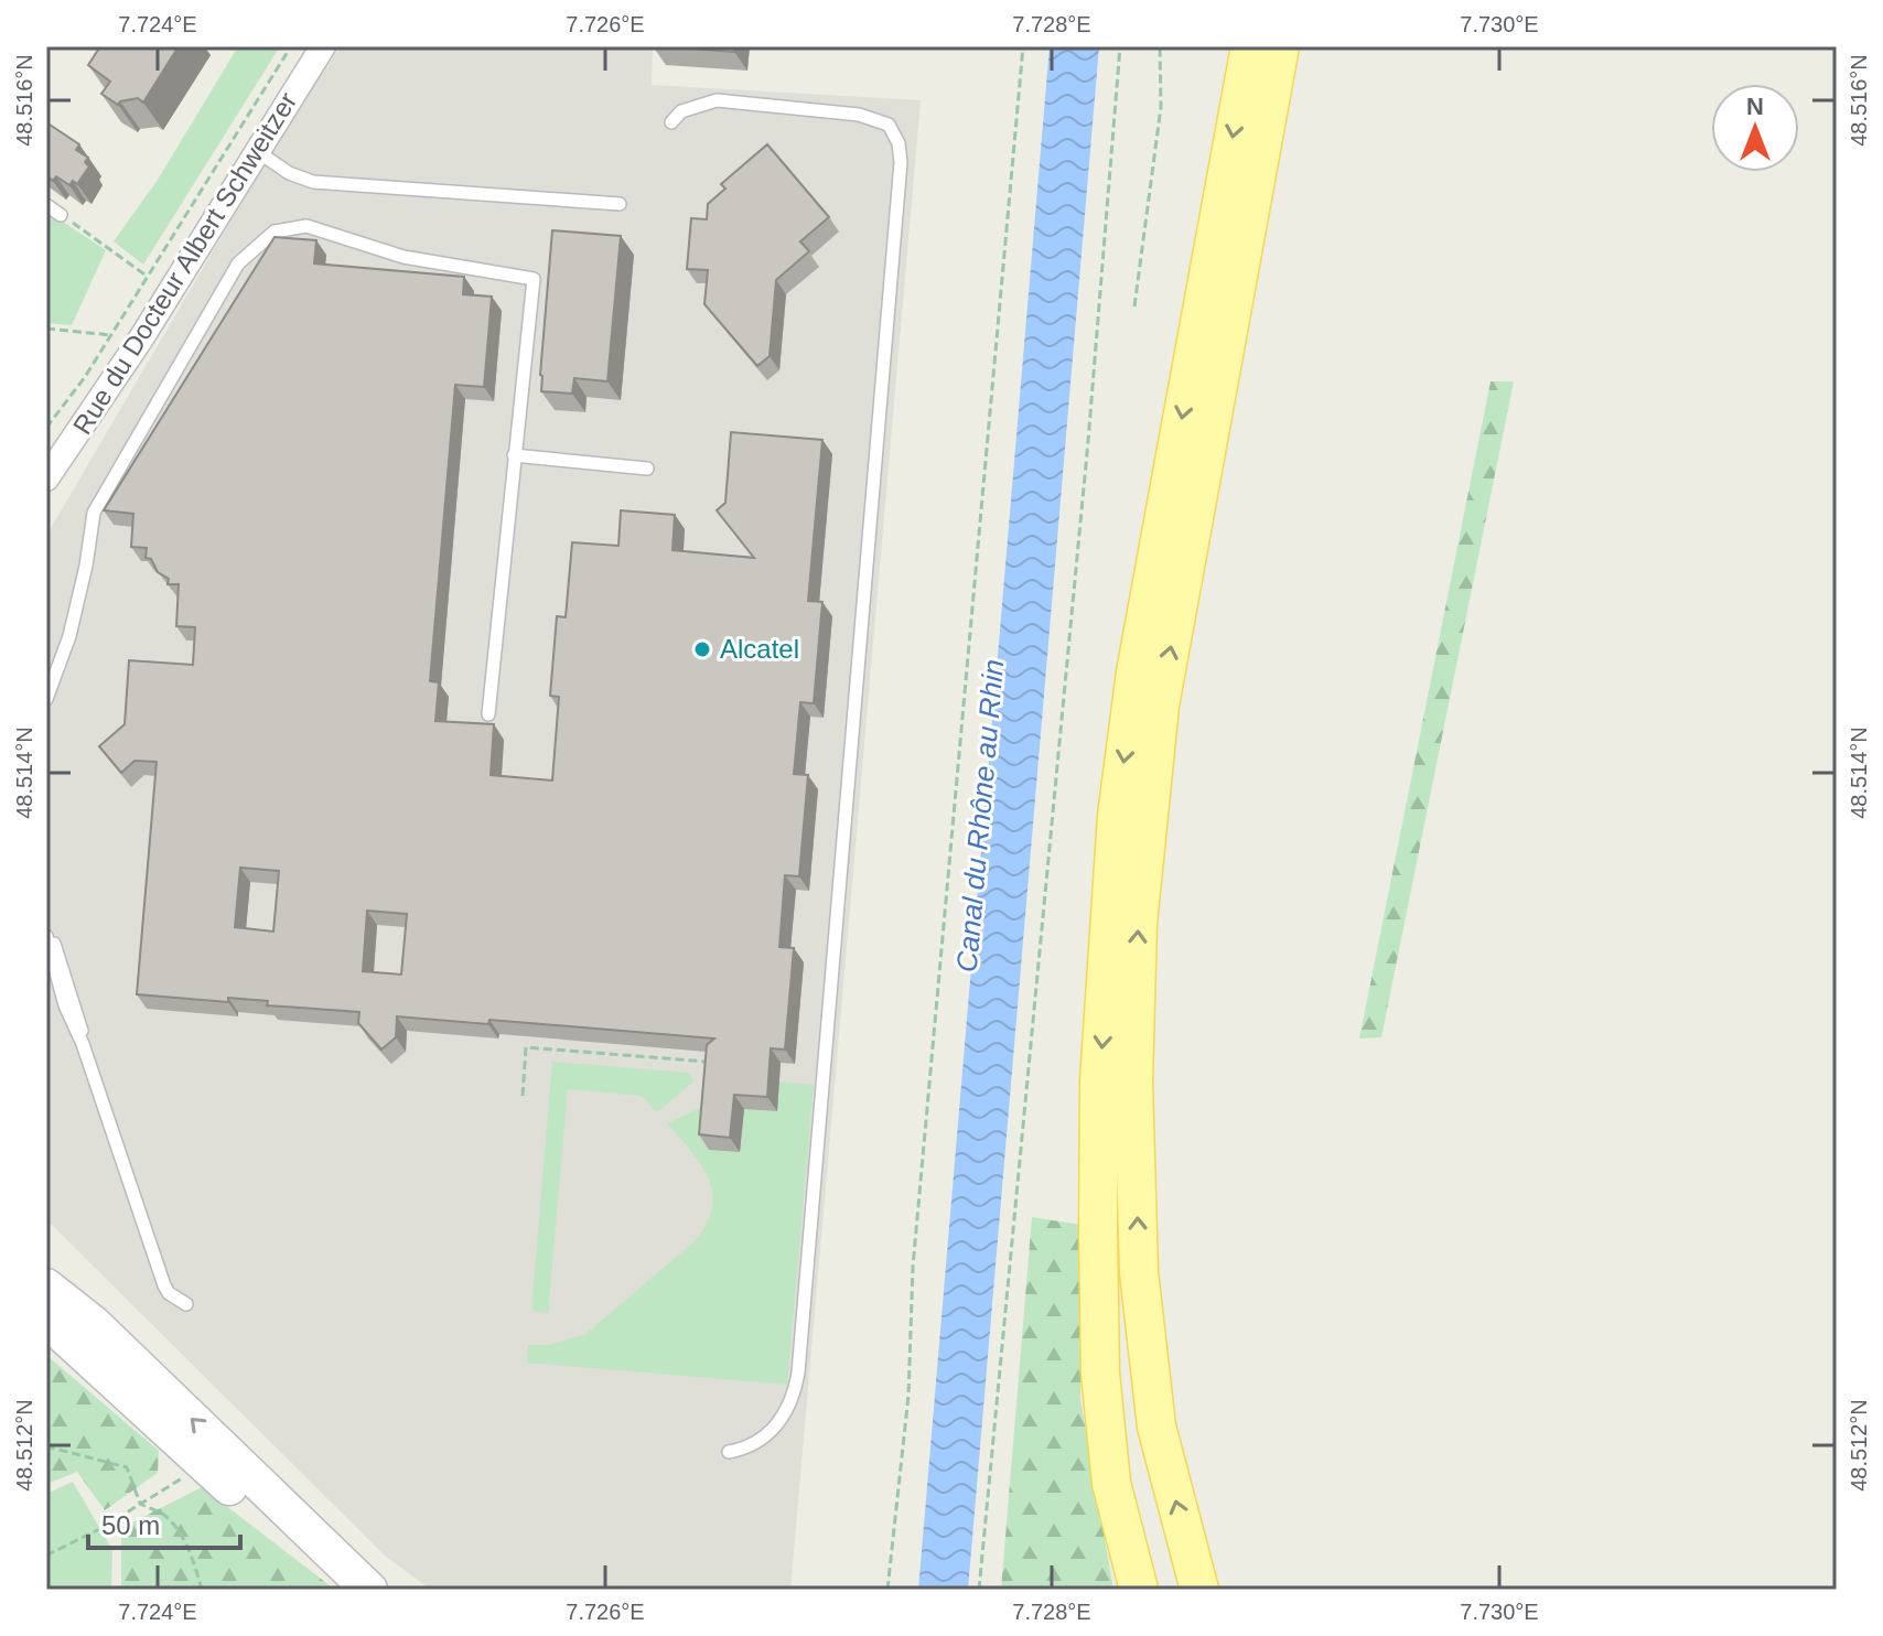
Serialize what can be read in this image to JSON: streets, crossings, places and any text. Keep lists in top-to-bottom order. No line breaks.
{"streets":{"street":["Rue du Docteur Albert Schweitzer"]},"water":["Canal du Rhône au Rhin"],"places":["Alcatel"],"scale_bar":"50 m","north":"top","coordinates":["7.724°E","7.726°E","7.728°E","7.730°E","48.516°N","48.514°N","48.512°N"]}
